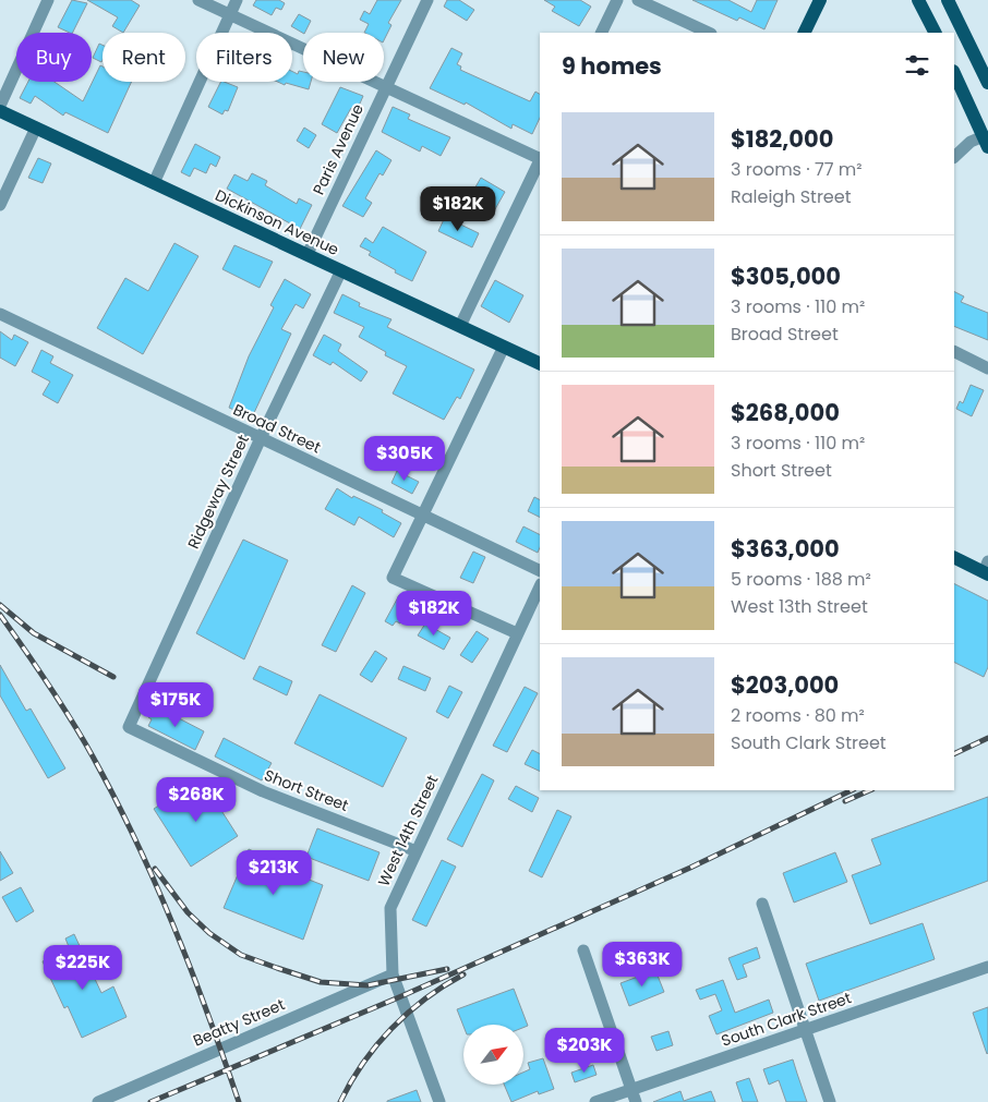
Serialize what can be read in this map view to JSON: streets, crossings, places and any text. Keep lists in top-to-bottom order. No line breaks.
{"streets":{"main road":["Dickinson Avenue"],"street":["Paris Avenue","Broad Street","Ridgeway Street","Short Street","West 14th Street","South Clark Street","Beatty Street"]},"crossings":[["Paris Avenue","Dickinson Avenue"],["Dickinson Avenue","Ridgeway Street"],["Broad Street","Ridgeway Street"],["Ridgeway Street","Short Street"],["Short Street","West 14th Street"],["West 14th Street","Beatty Street"]],"north":"top right","page":{"chip":["Buy","Rent","Filters","New"],"heading":"9 homes","list":[{"name":"$182,000","note":"3 rooms · 77 m² · Raleigh Street"},{"name":"$305,000","note":"3 rooms · 110 m² · Broad Street"},{"name":"$268,000","note":"3 rooms · 110 m² · Short Street"},{"name":"$363,000","note":"5 rooms · 188 m² · West 13th Street"},{"name":"$203,000","note":"2 rooms · 80 m² · South Clark Street"}],"price":["$182K","$305K","$182K","$175K","$268K","$213K","$363K","$225K","$203K"]}}
